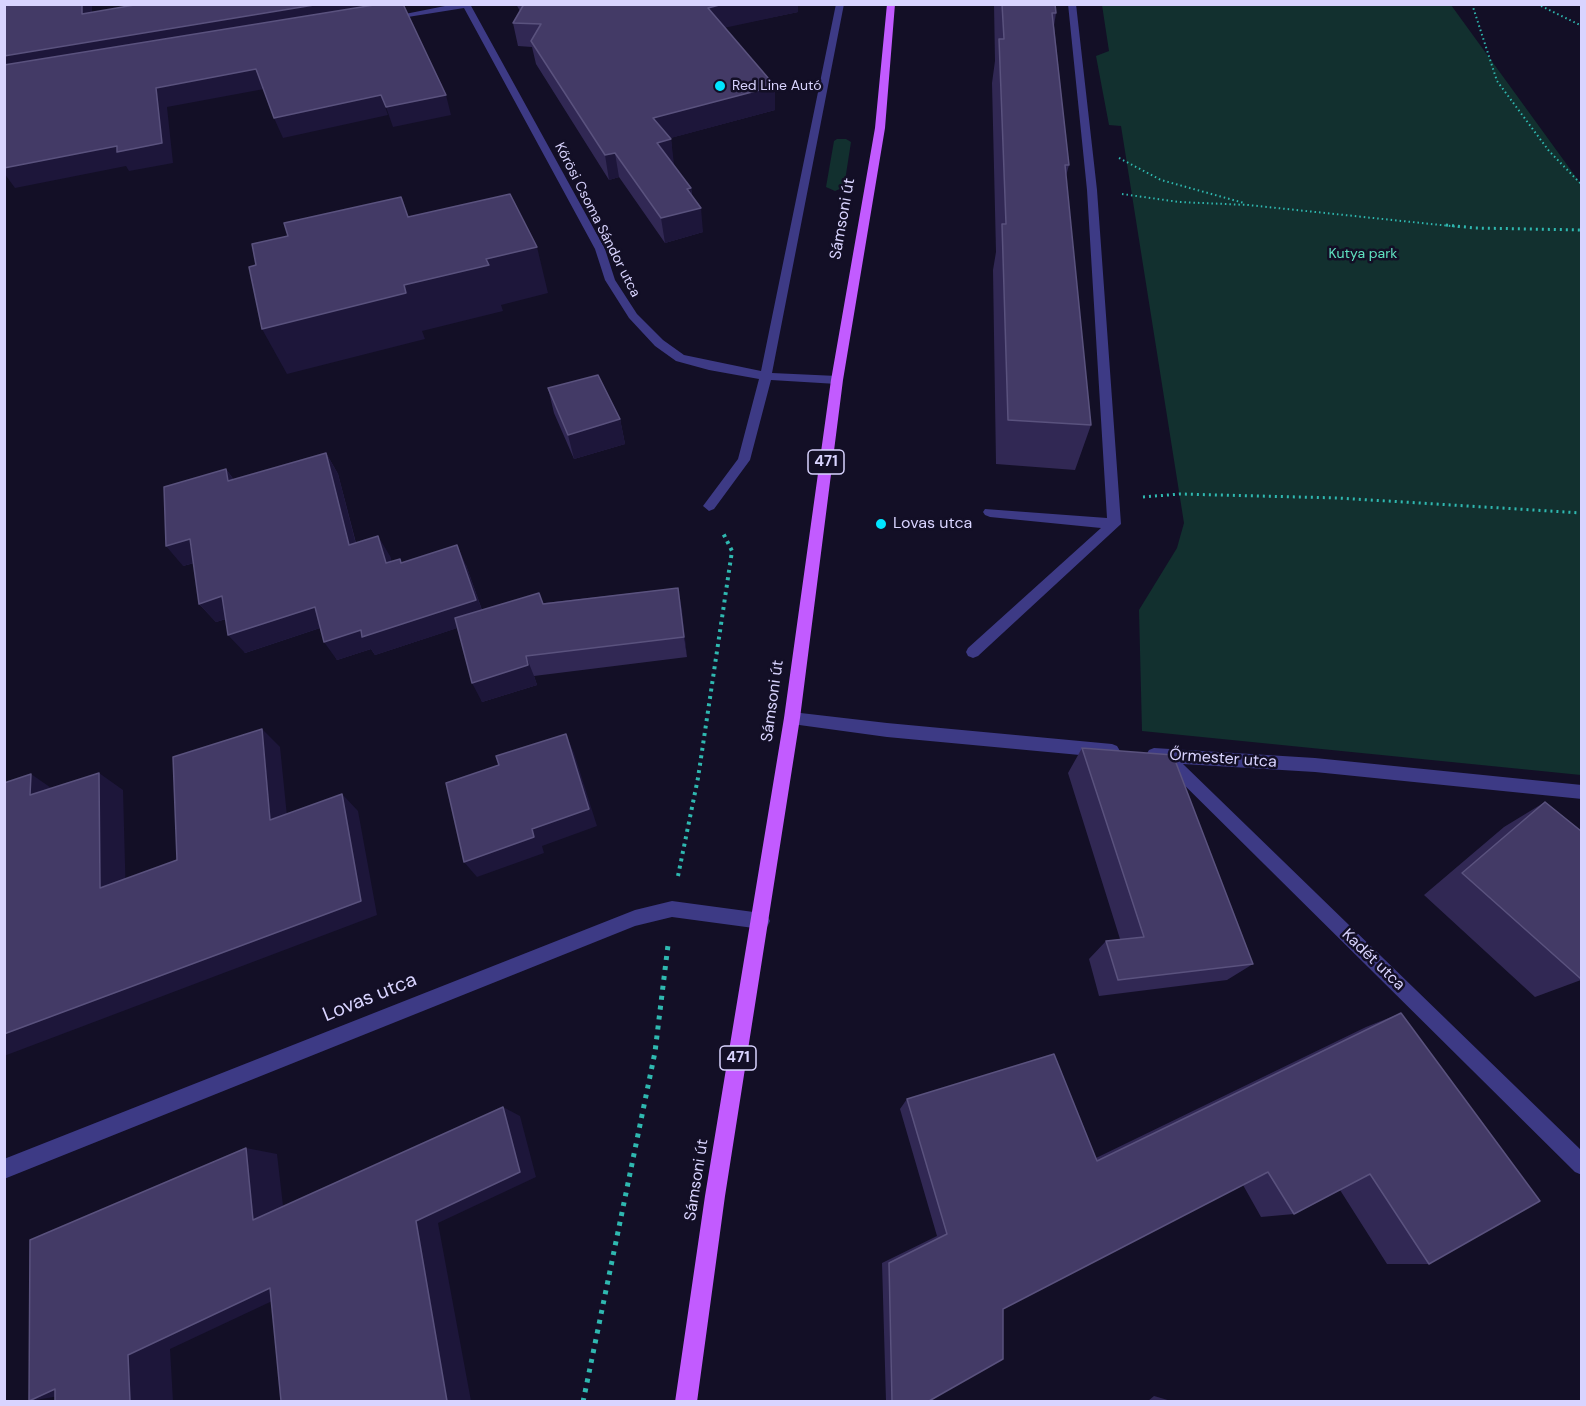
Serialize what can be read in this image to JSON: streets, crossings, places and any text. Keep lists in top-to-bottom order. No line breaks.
{"streets":{"main road":["Sámsoni út","471"],"street":["Kőrösi Csoma Sándor utca","Őrmester utca","Kadét utca","Lovas utca"]},"crossings":[["Sámsoni út","Kőrösi Csoma Sándor utca"],["Sámsoni út","Őrmester utca"],["Sámsoni út","Lovas utca"],["Őrmester utca","Kadét utca"]],"parks":["Kutya park"],"places":["Red Line Autó","Lovas utca"]}
